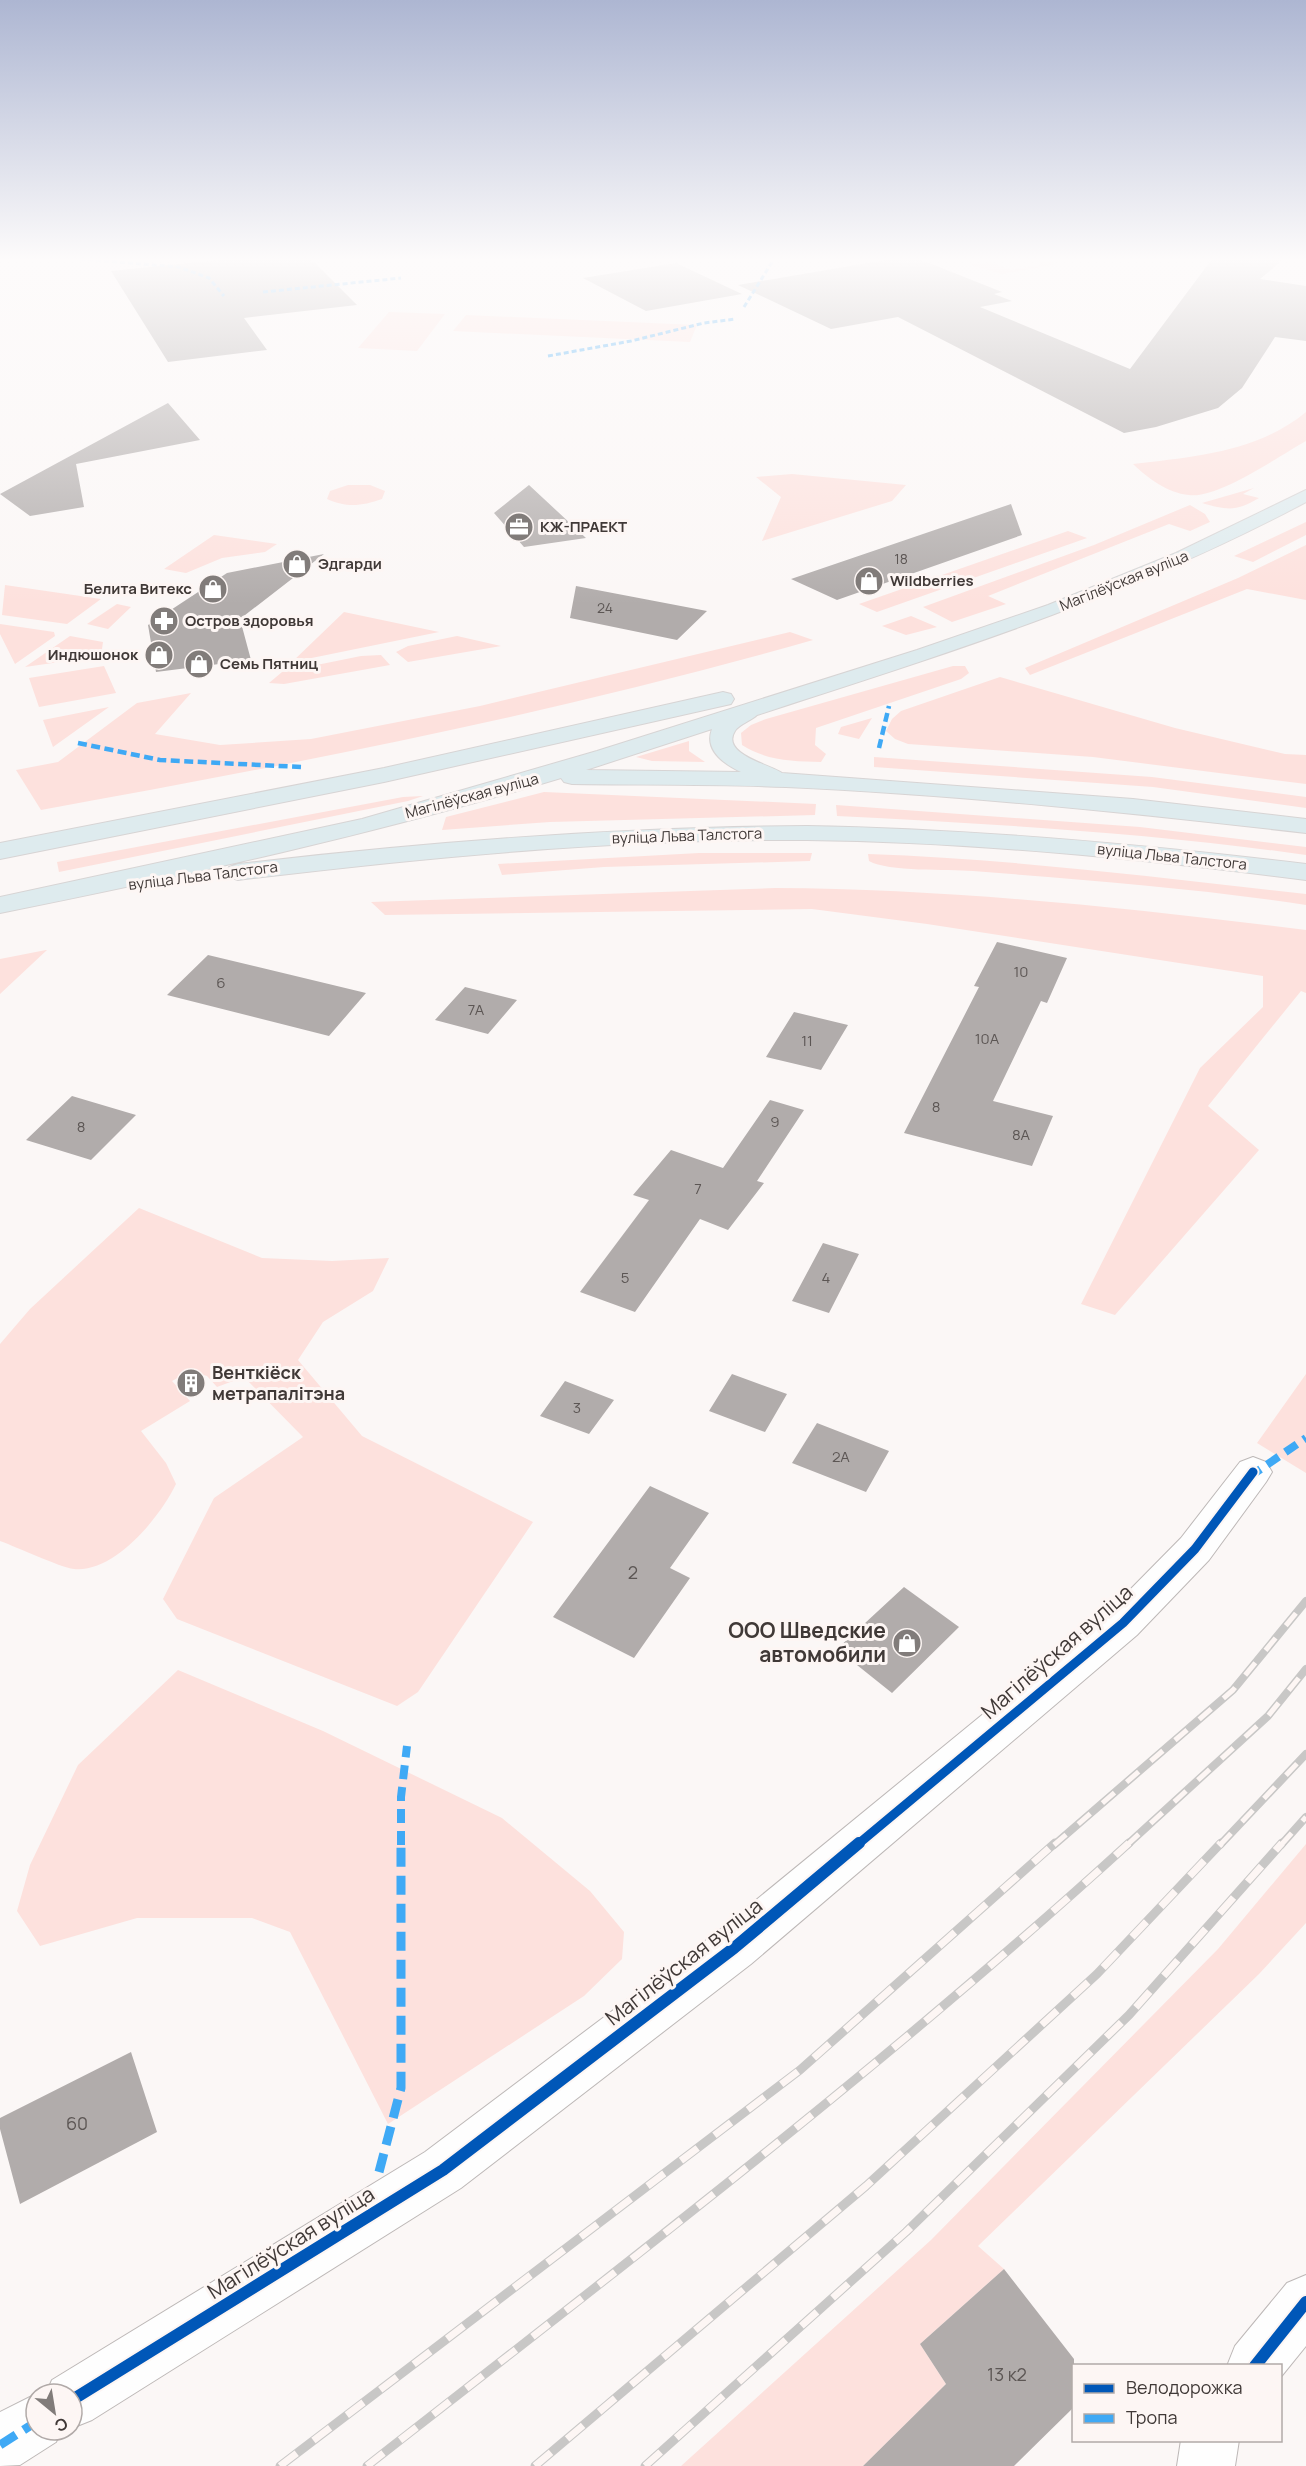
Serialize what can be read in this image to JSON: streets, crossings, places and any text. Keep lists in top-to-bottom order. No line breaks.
{"streets":{"main road":["Магілёўская вуліца","вуліца Льва Талстога"]},"crossings":[["Магілёўская вуліца","вуліца Льва Талстога"]],"places":{"office":["КЖ-ПРАЕКТ"],"shop":["Эдгарди","Wildberries","Белита Витекс","Индюшонок","Семь Пятниц","ООО Шведские автомобили"],"pharmacy":["Остров здоровья"],"building":["Венткіёск метрапалітэна"]},"house_numbers":["18","24","10","6","7А","10А","11","8","9","8","8А","7","5","4","3","2А","2","60","13 к2"],"legend":["Велодорожка","Тропа"],"north":"bottom right"}
